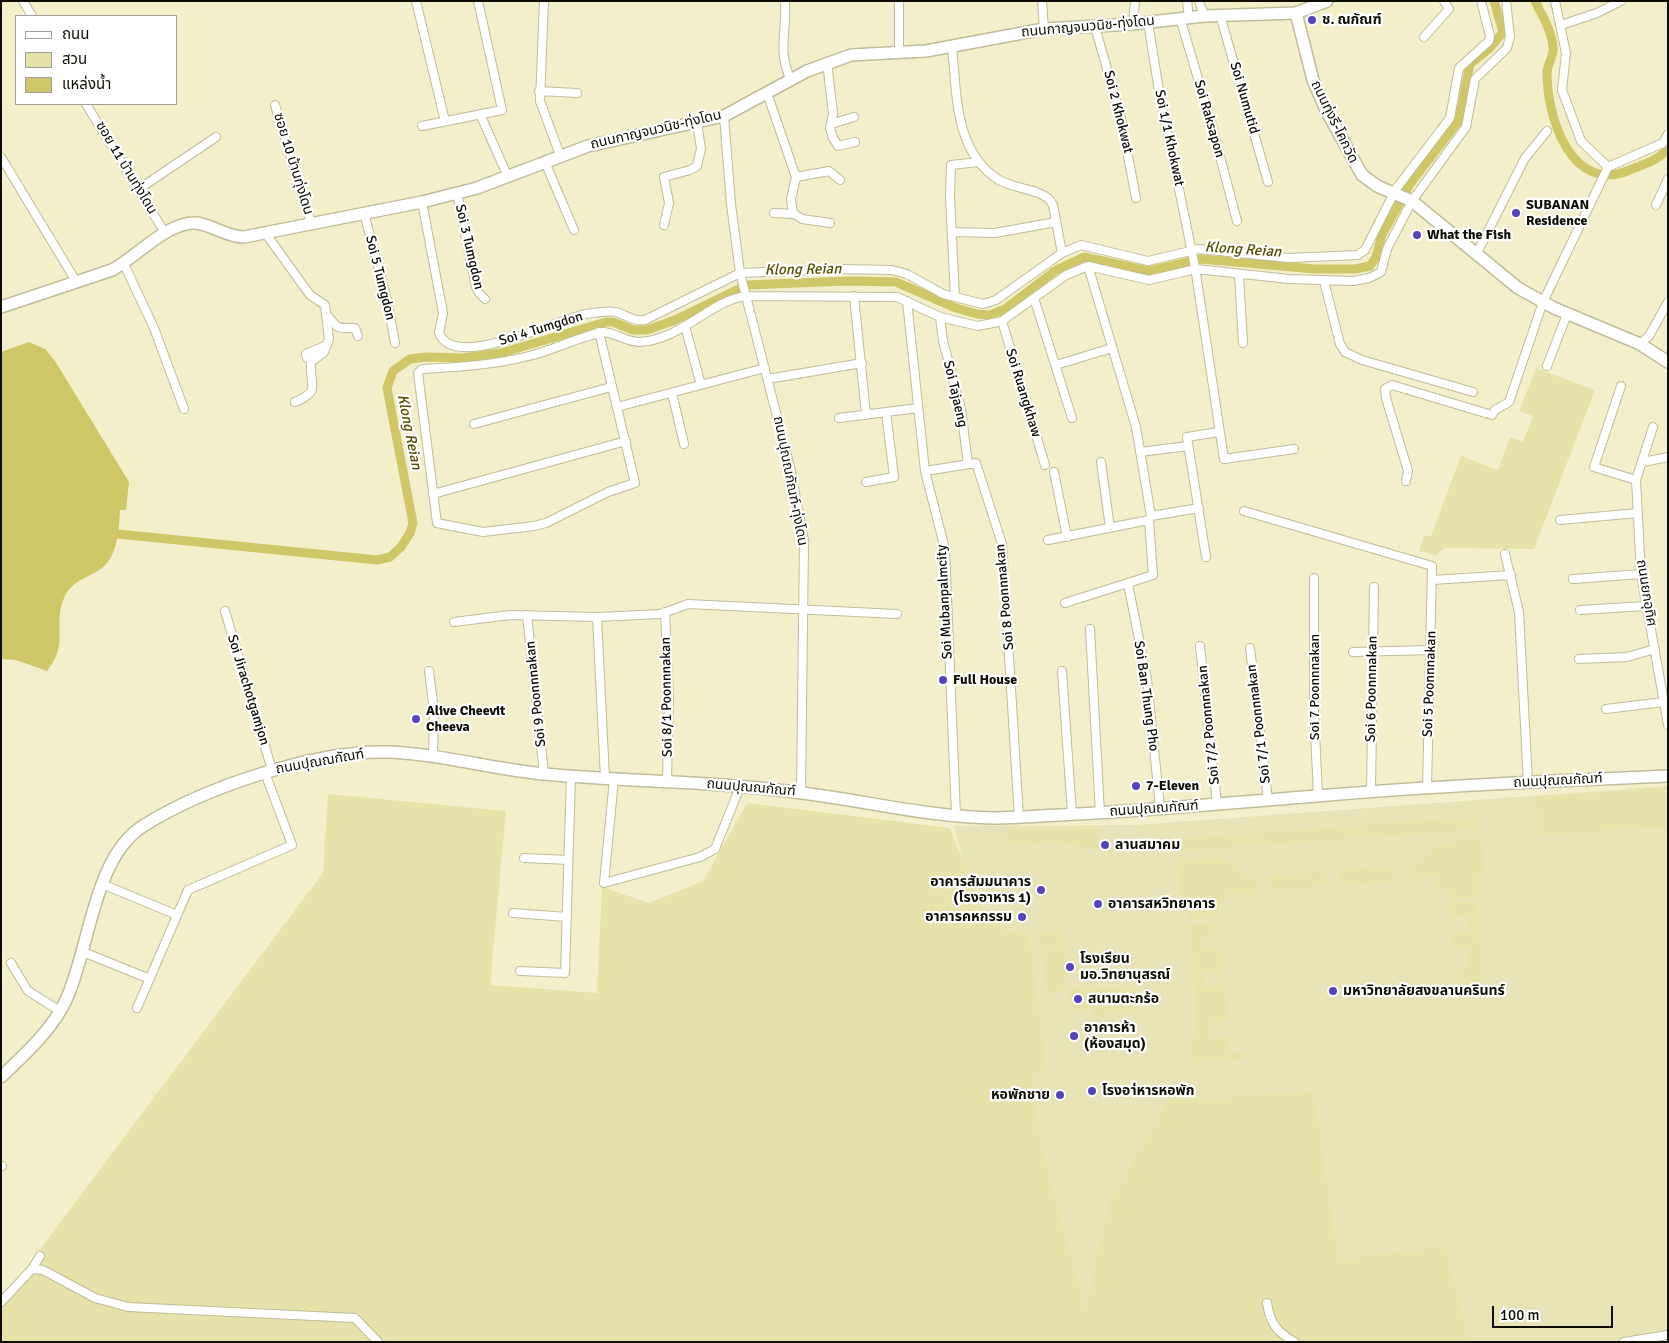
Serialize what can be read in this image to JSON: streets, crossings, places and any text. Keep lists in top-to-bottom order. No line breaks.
{"streets":{"street":["ถนนกาญจนวนิช-ทุ่งโดน","Soi Numutid","Soi 2 Khokwat","Soi Raksapon","ถนนทุ่งรี-โคกวัด","Soi 1/1 Khokwat","ซอย 10 บ้านทุ่งโดน","ซอย 11 บ้านทุ่งโดน","Soi 3 Tumgdon","Soi 5 Tumgdon","Soi 4 Tumgdon","Soi Ruangkhaw","Soi Tajaeng","ถนนปุณณกัณฑ์-ทุ่งโดน","ถนนยกอุทิศ","Soi 8 Poonnnakan","Soi Mubanpalmcity","Soi 5 Poonnnakan","Soi 7 Poonnnakan","Soi 6 Poonnnakan","Soi Jirachotgamjon","Soi 9 Poonnnakan","Soi Ban Thung Pho","Soi 8/1 Poonnnakan","Soi 7/1 Poonnnakan","Soi 7/2 Poonnnakan","ถนนปุณณกัณฑ์"]},"crossings":[["ถนนกาญจนวนิช-ทุ่งโดน","Soi Numutid"],["ถนนกาญจนวนิช-ทุ่งโดน","Soi 2 Khokwat"],["ถนนกาญจนวนิช-ทุ่งโดน","Soi Raksapon"],["ถนนกาญจนวนิช-ทุ่งโดน","ถนนทุ่งรี-โคกวัด"],["ถนนกาญจนวนิช-ทุ่งโดน","Soi 1/1 Khokwat"],["ถนนกาญจนวนิช-ทุ่งโดน","ซอย 10 บ้านทุ่งโดน"],["ถนนกาญจนวนิช-ทุ่งโดน","ซอย 11 บ้านทุ่งโดน"],["ถนนกาญจนวนิช-ทุ่งโดน","Soi 3 Tumgdon"],["ถนนกาญจนวนิช-ทุ่งโดน","Soi 5 Tumgdon"],["ถนนกาญจนวนิช-ทุ่งโดน","Soi 4 Tumgdon"],["ถนนกาญจนวนิช-ทุ่งโดน","ถนนปุณณกัณฑ์-ทุ่งโดน"],["Soi 4 Tumgdon","ถนนปุณณกัณฑ์-ทุ่งโดน"],["Soi Tajaeng","Soi 8 Poonnnakan"],["ถนนปุณณกัณฑ์-ทุ่งโดน","ถนนปุณณกัณฑ์"],["Soi 8 Poonnnakan","ถนนปุณณกัณฑ์"],["Soi Mubanpalmcity","ถนนปุณณกัณฑ์"],["Soi 5 Poonnnakan","ถนนปุณณกัณฑ์"],["Soi 7 Poonnnakan","ถนนปุณณกัณฑ์"],["Soi 6 Poonnnakan","ถนนปุณณกัณฑ์"],["Soi Jirachotgamjon","ถนนปุณณกัณฑ์"],["Soi 9 Poonnnakan","ถนนปุณณกัณฑ์"],["Soi Ban Thung Pho","ถนนปุณณกัณฑ์"],["Soi 8/1 Poonnnakan","ถนนปุณณกัณฑ์"],["Soi 7/1 Poonnnakan","ถนนปุณณกัณฑ์"],["Soi 7/2 Poonnnakan","ถนนปุณณกัณฑ์"]],"water":["Klong Reian"],"places":["ช. ณกัณฑ์","SUBANAN Residence","What the Fish","Full House","Alive Cheevit Cheeva","7-Eleven","ลานสมาคม","อาคารสัมมนาคาร (โรงอาหาร 1)","อาคารสหวิทยาคาร","อาคารคหกรรม","โรงเรียน มอ.วิทยานุสรณ์","มหาวิทยาลัยสงขลานครินทร์","สนามตะกร้อ","อาคารห้า (ห้องสมุด)","โรงอา่หารหอพัก","หอพักชาย"],"legend":["ถนน","สวน","แหล่งน้ำ"],"scale_bar":"100 m"}
